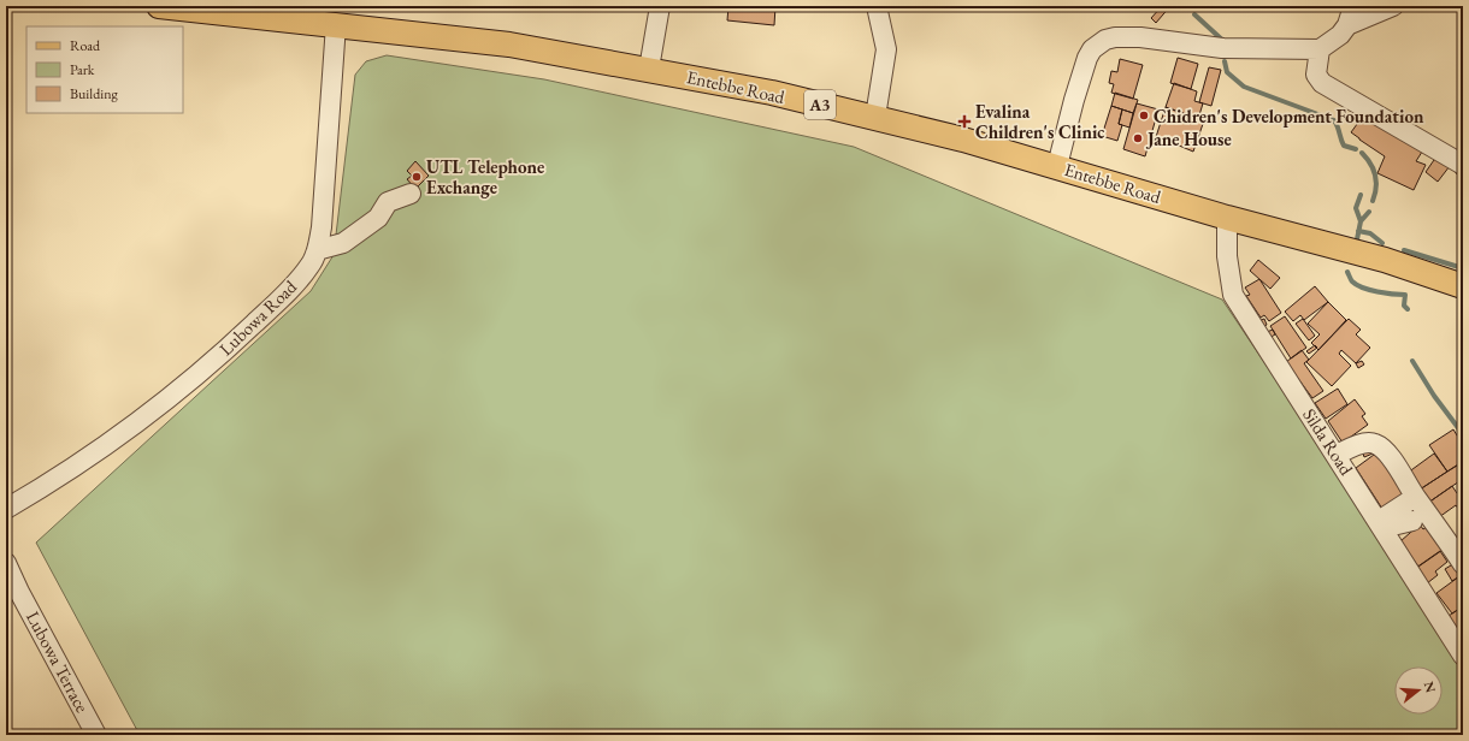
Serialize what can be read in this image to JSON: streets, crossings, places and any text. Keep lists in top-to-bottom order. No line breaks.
{"streets":{"main road":["Entebbe Road","A3"],"street":["Lubowa Road","Silda Road","Lubowa Terrace"]},"crossings":[["Entebbe Road","Lubowa Road"],["Entebbe Road","Silda Road"]],"places":{"other":["Chidren's Development Foundation","Jane House","UTL Telephone Exchange"],"health":["Evalina Children's Clinic"]},"legend":["Road","Park","Building"],"north":"right"}
